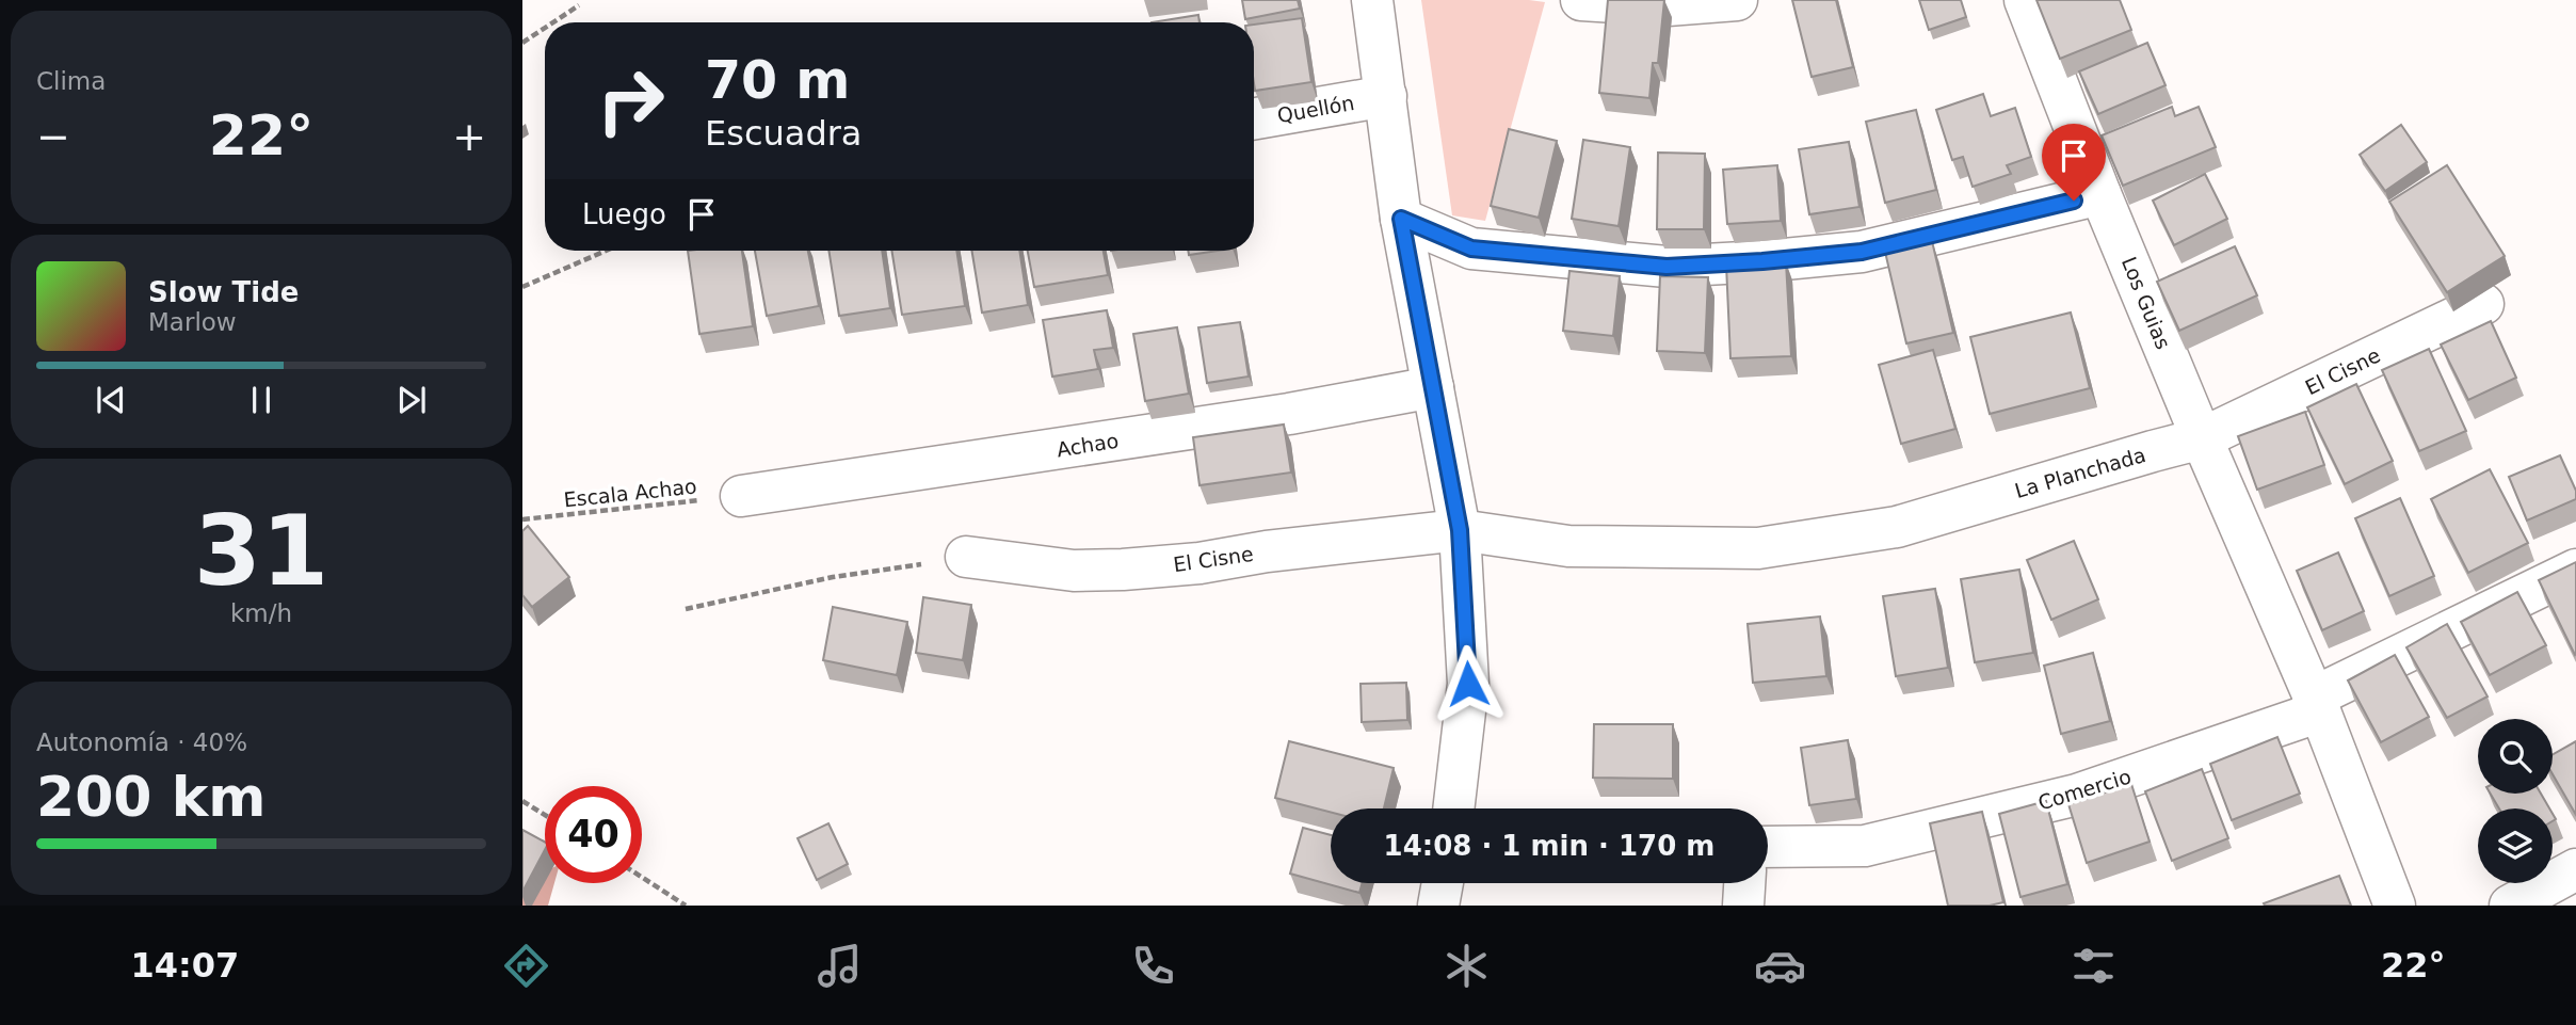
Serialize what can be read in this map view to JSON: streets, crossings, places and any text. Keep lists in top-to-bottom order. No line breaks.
{"streets":{"street":["Quellón","Los Guias","El Cisne","Achao","La Planchada","Comercio"],"path":["Escala Achao"]},"crossings":[["Los Guias","El Cisne"],["Los Guias","La Planchada"],["El Cisne","La Planchada"],["Achao","Escala Achao"]],"page":{"tile":["Clima",["31","km/h"],["Autonomía · 40%","200 km"]],"turn":["70 m","Escuadra"],"heat":["−","22°","+"],"then":"Luego","song":["Slow Tide","Marlow"],"limit":"40","trip":"14:08 · 1 min · 170 m","tabs":["14:07","22°"]}}
